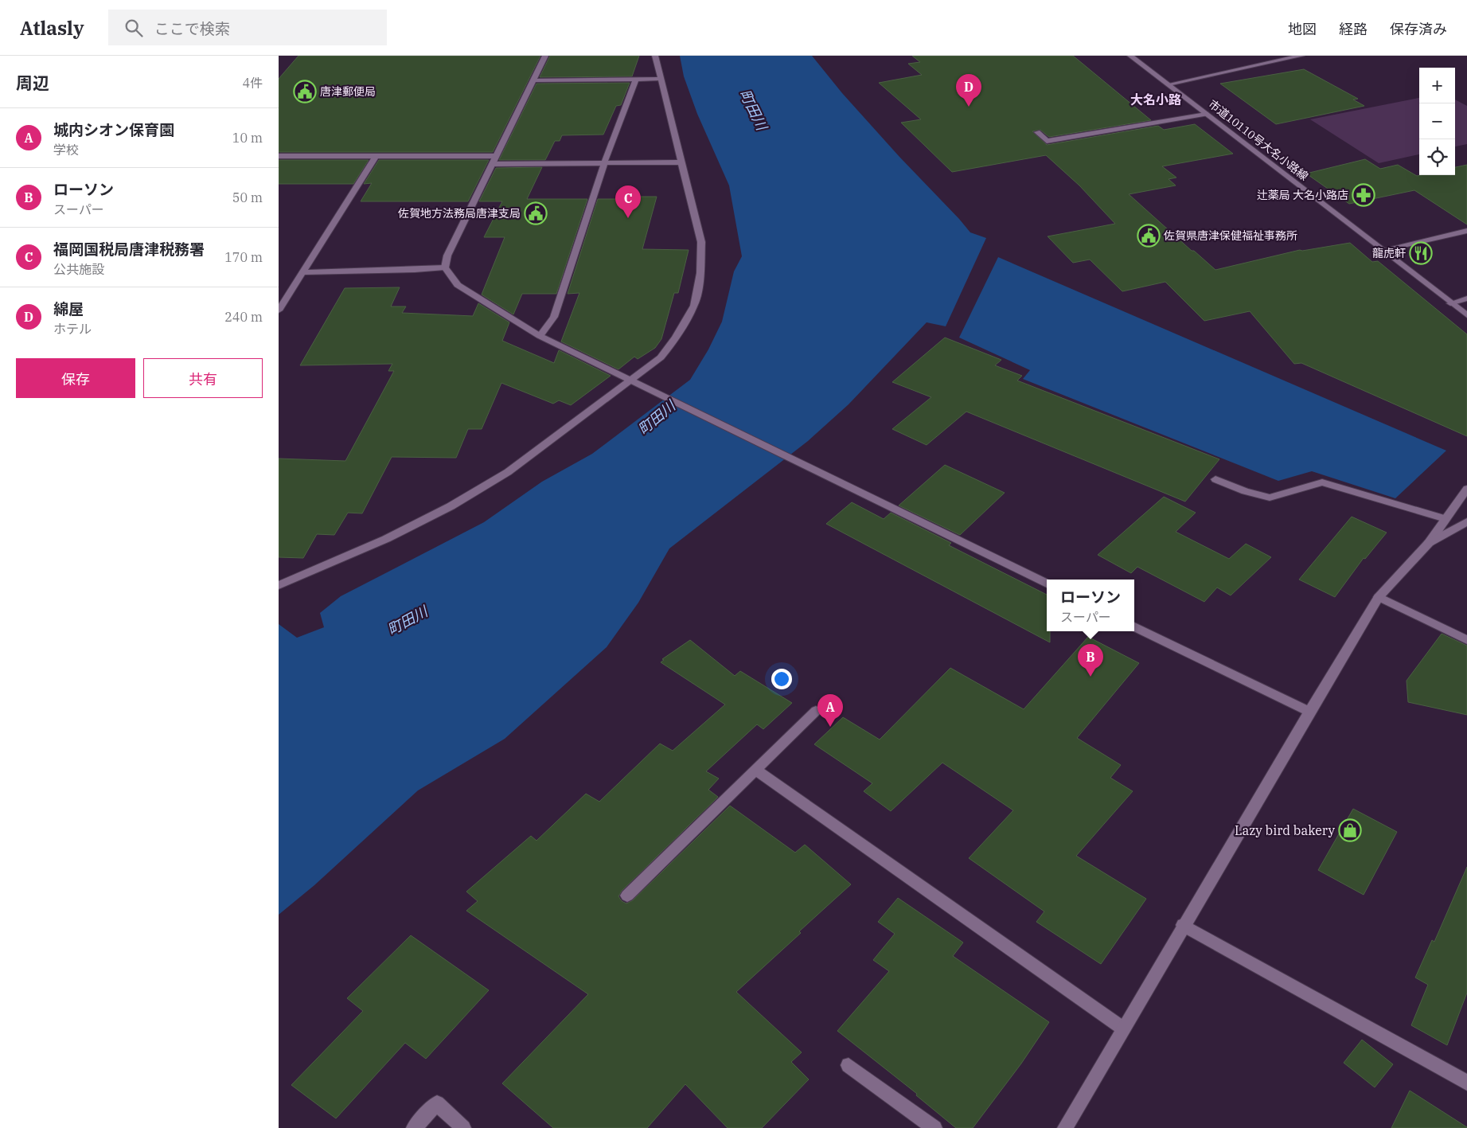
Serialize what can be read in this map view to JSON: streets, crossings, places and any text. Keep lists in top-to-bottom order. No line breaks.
{"streets":{"street":["市道10110号大名小路線"]},"districts":["大名小路"],"water":["町田川"],"places":{"public building":["唐津郵便局","佐賀地方法務局唐津支局","佐賀県唐津保健福祉事務所"],"pharmacy":["辻薬局 大名小路店"],"restaurant":["龍虎軒"],"shop":["Lazy bird bakery"]},"page":{"header":"Atlasly","search":"ここで検索","nav":["地図","経路","保存済み"],"heading":["周辺","4件"],"map_buttons":["+","−"],"pins":["D","C","B","A"],"list":[{"mark":"A","name":"城内シオン保育園","note":"学校","value":"10 m"},{"mark":"B","name":"ローソン","note":"スーパー","value":"50 m"},{"mark":"C","name":"福岡国税局唐津税務署","note":"公共施設","value":"170 m"},{"mark":"D","name":"綿屋","note":"ホテル","value":"240 m"}],"buttons":["保存","共有"],"popup":["ローソン","スーパー"]}}
